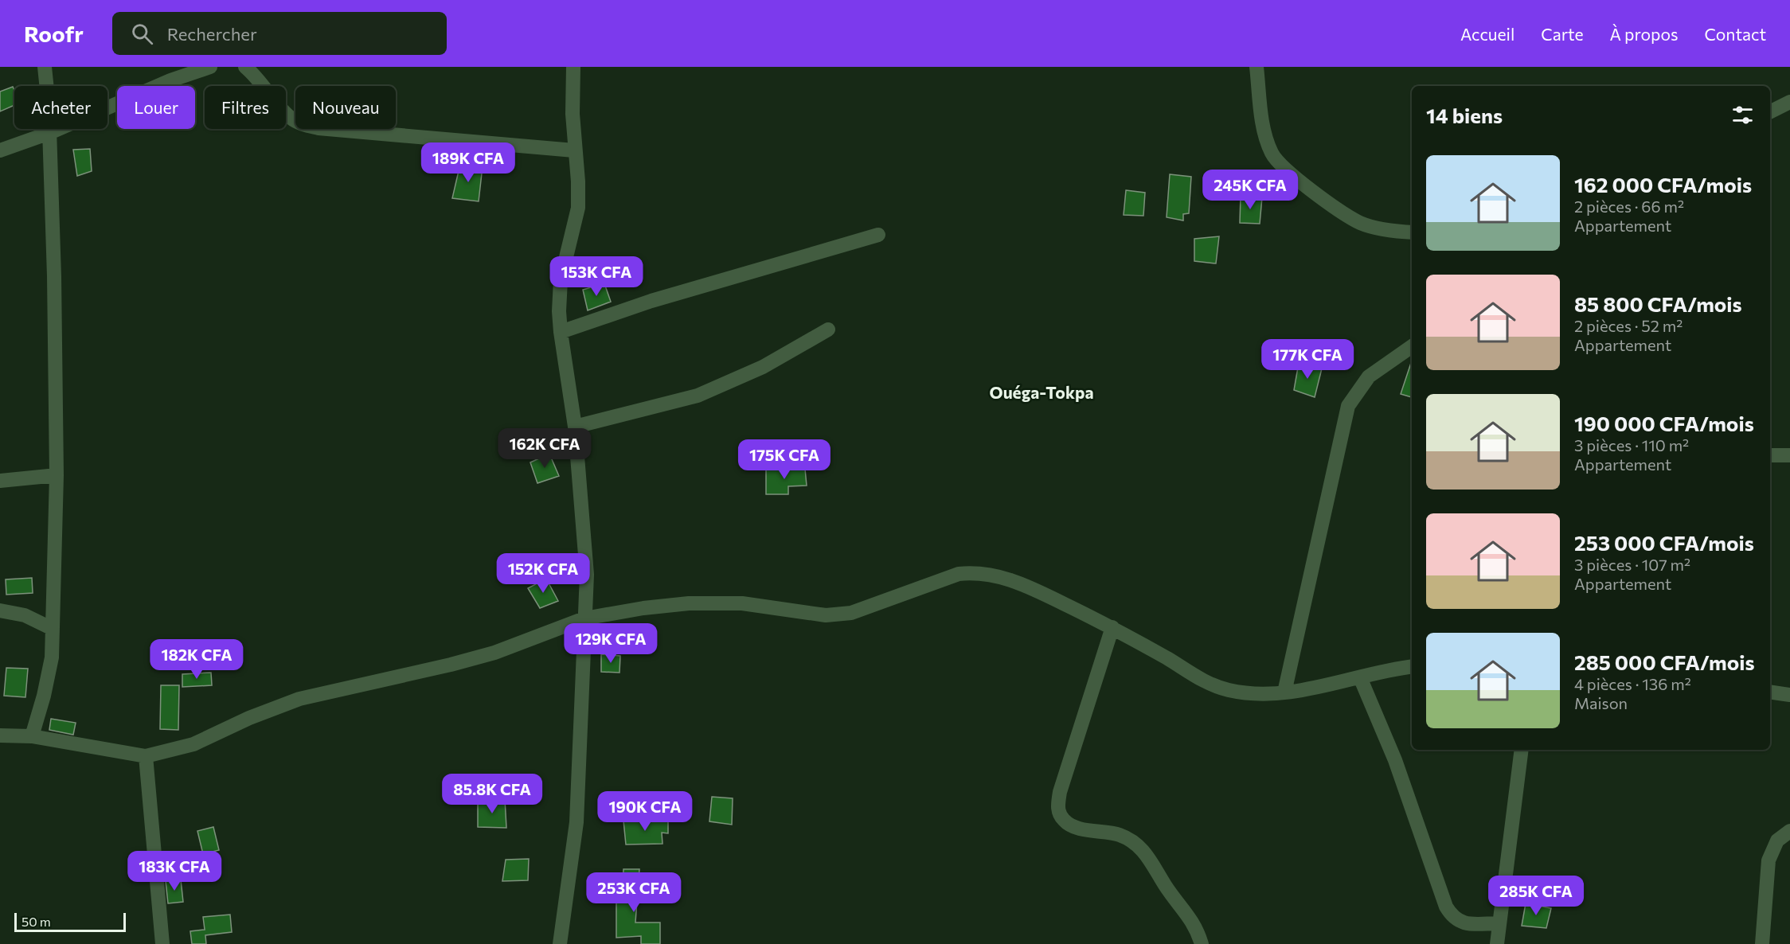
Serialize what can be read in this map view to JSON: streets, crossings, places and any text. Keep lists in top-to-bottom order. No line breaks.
{"districts":["Ouéga-Tokpa"],"scale_bar":"50 m","page":{"header":"Roofr","search":"Rechercher","nav":["Accueil","Carte","À propos","Contact"],"chip":["Acheter","Louer","Filtres","Nouveau"],"heading":"14 biens","price":["189K CFA","245K CFA","153K CFA","177K CFA","162K CFA","175K CFA","152K CFA","129K CFA","182K CFA","85.8K CFA","190K CFA","183K CFA","253K CFA","285K CFA"],"list":[{"name":"162 000 CFA/mois","note":"2 pièces · 66 m² · Appartement"},{"name":"85 800 CFA/mois","note":"2 pièces · 52 m² · Appartement"},{"name":"190 000 CFA/mois","note":"3 pièces · 110 m² · Appartement"},{"name":"253 000 CFA/mois","note":"3 pièces · 107 m² · Appartement"},{"name":"285 000 CFA/mois","note":"4 pièces · 136 m² · Maison"}],"scale":"50 m"}}
